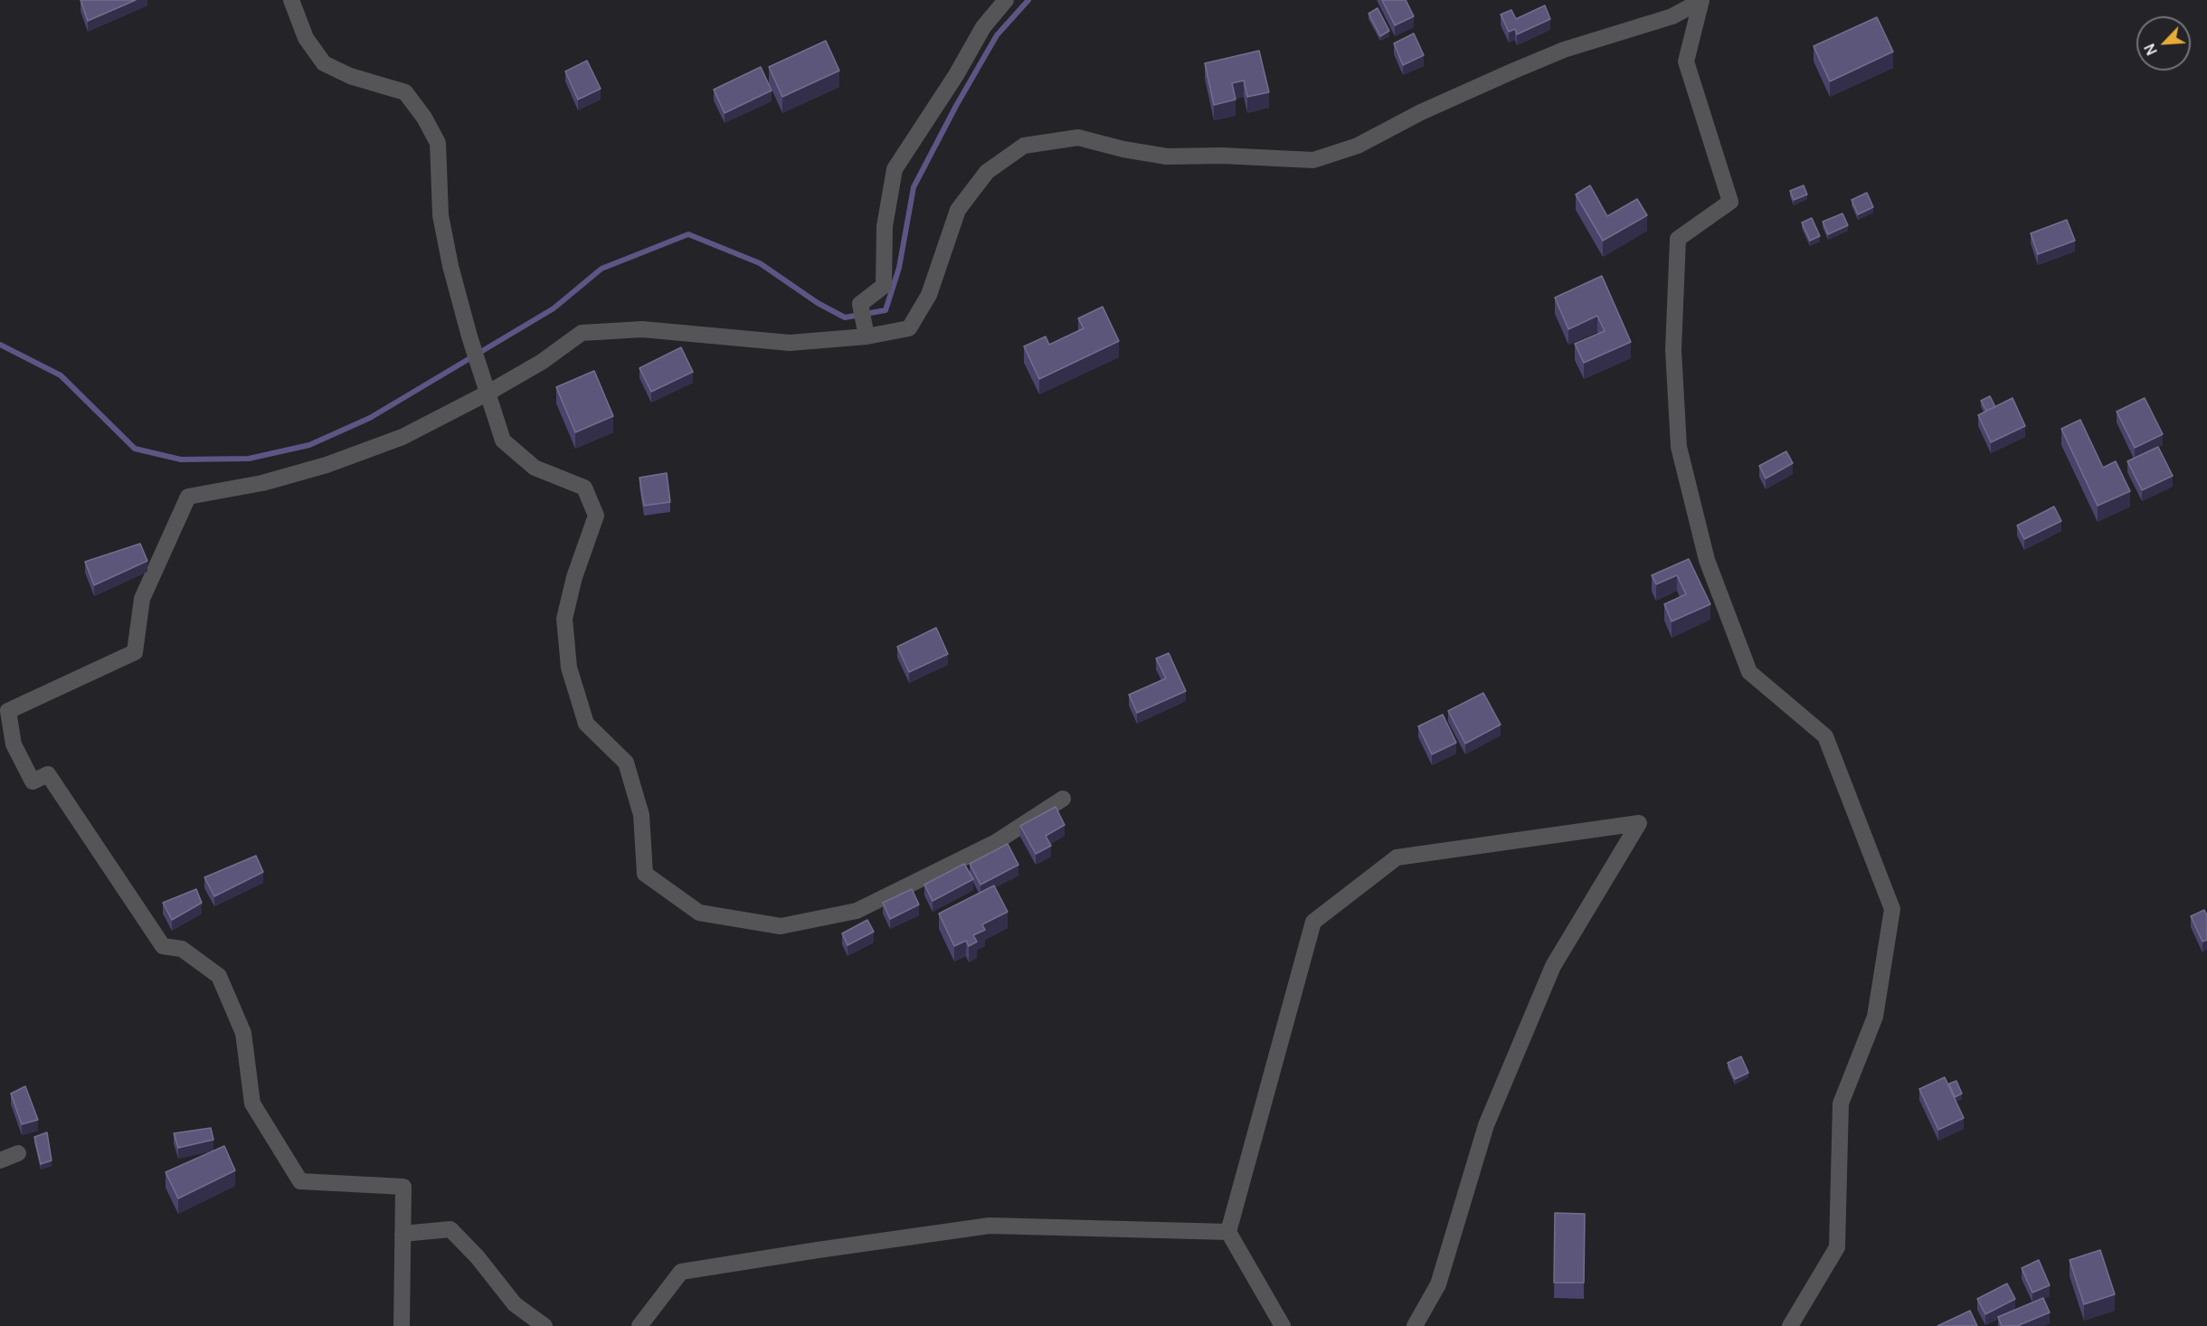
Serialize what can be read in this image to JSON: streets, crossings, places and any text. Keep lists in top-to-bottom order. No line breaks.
{"north":"bottom left"}
